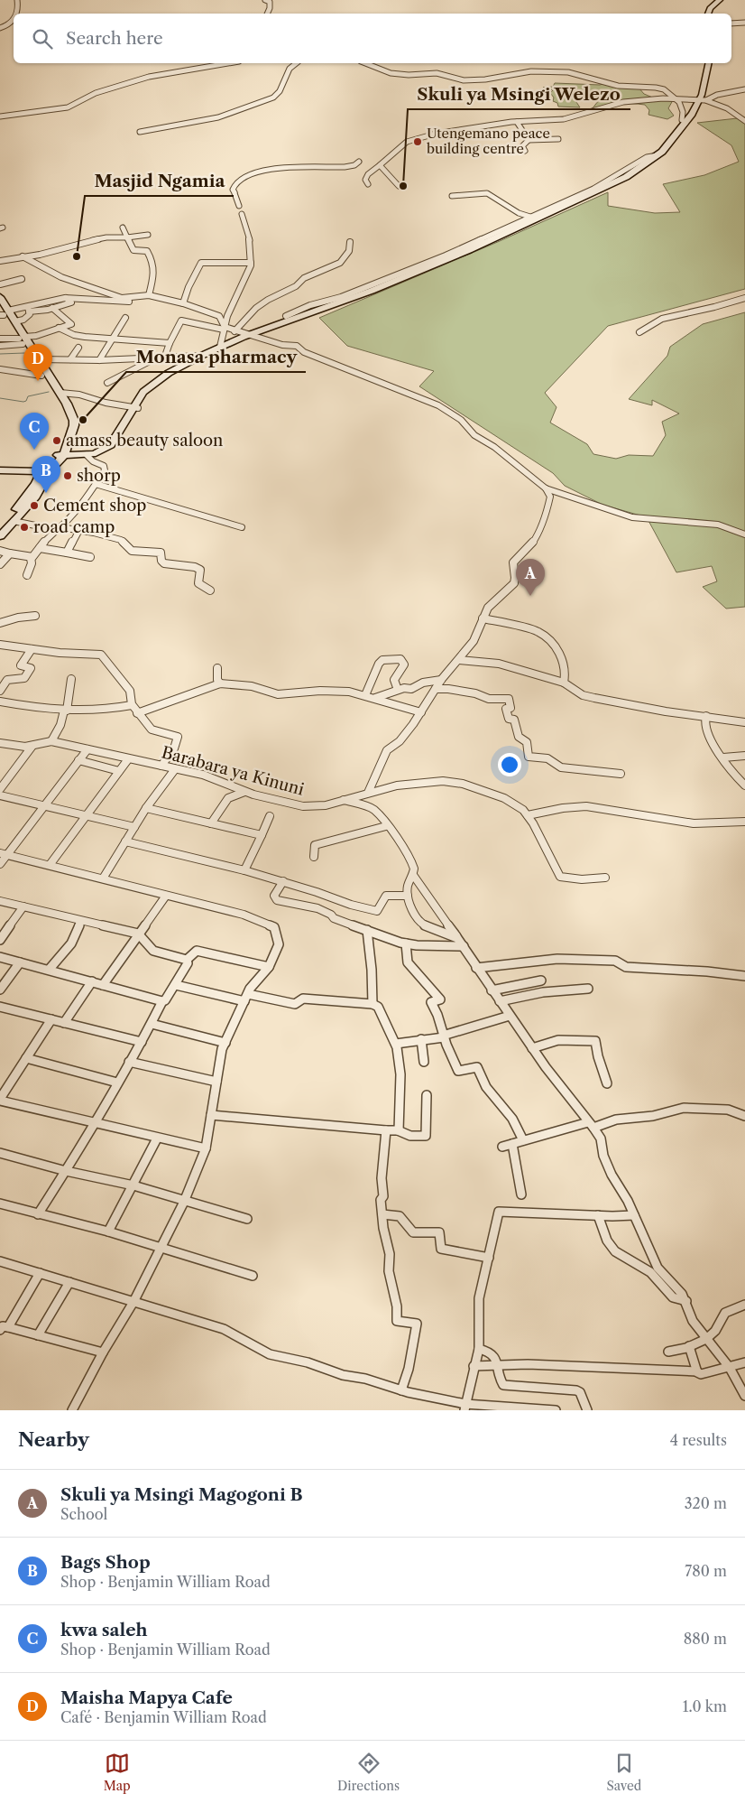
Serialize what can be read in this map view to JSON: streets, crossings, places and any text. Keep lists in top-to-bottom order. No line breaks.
{"streets":{"street":["Barabara ya Kinuni"]},"places":["Utengemano peace building centre","Skuli ya Msingi Welezo","Masjid Ngamia","Monasa pharmacy","amass beauty saloon","shorp","Cement shop","road camp"],"page":{"search":"Search here","pins":["D","C","B","A"],"heading":["Nearby","4 results"],"list":[{"mark":"A","name":"Skuli ya Msingi Magogoni B","note":"School","value":"320 m"},{"mark":"B","name":"Bags Shop","note":"Shop · Benjamin William Road","value":"780 m"},{"mark":"C","name":"kwa saleh","note":"Shop · Benjamin William Road","value":"880 m"},{"mark":"D","name":"Maisha Mapya Cafe","note":"Café · Benjamin William Road","value":"1.0 km"}],"nav":["Map","Directions","Saved"]}}
